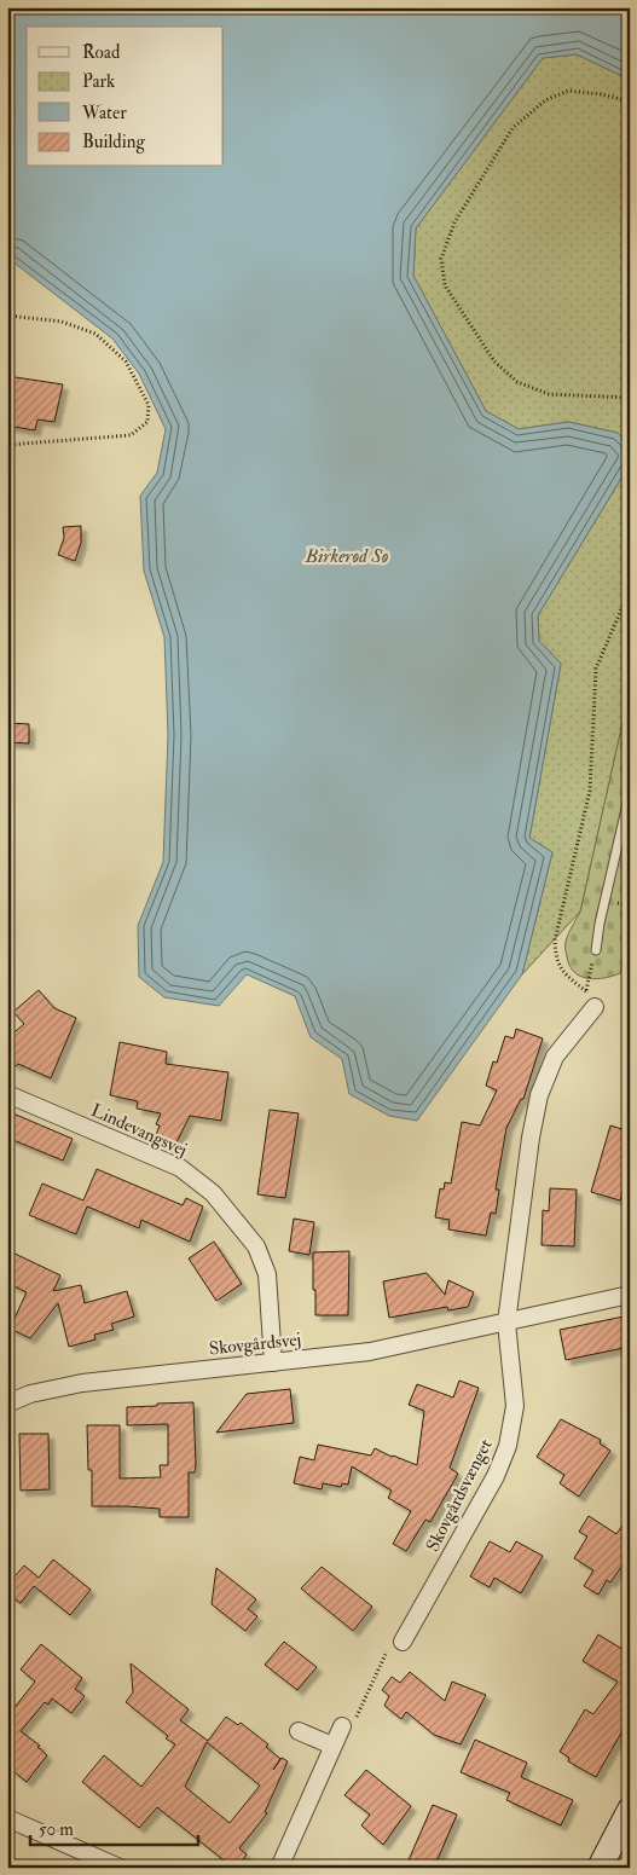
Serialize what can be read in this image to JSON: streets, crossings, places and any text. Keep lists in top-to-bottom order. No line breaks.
{"streets":{"street":["Lindevangsvej","Skovgårdsvej","Skovgårdsvænget"]},"crossings":[["Lindevangsvej","Skovgårdsvej"],["Skovgårdsvej","Skovgårdsvænget"]],"water":["Birkerød Sø"],"legend":["Road","Park","Water","Building"],"scale_bar":"50 m"}
